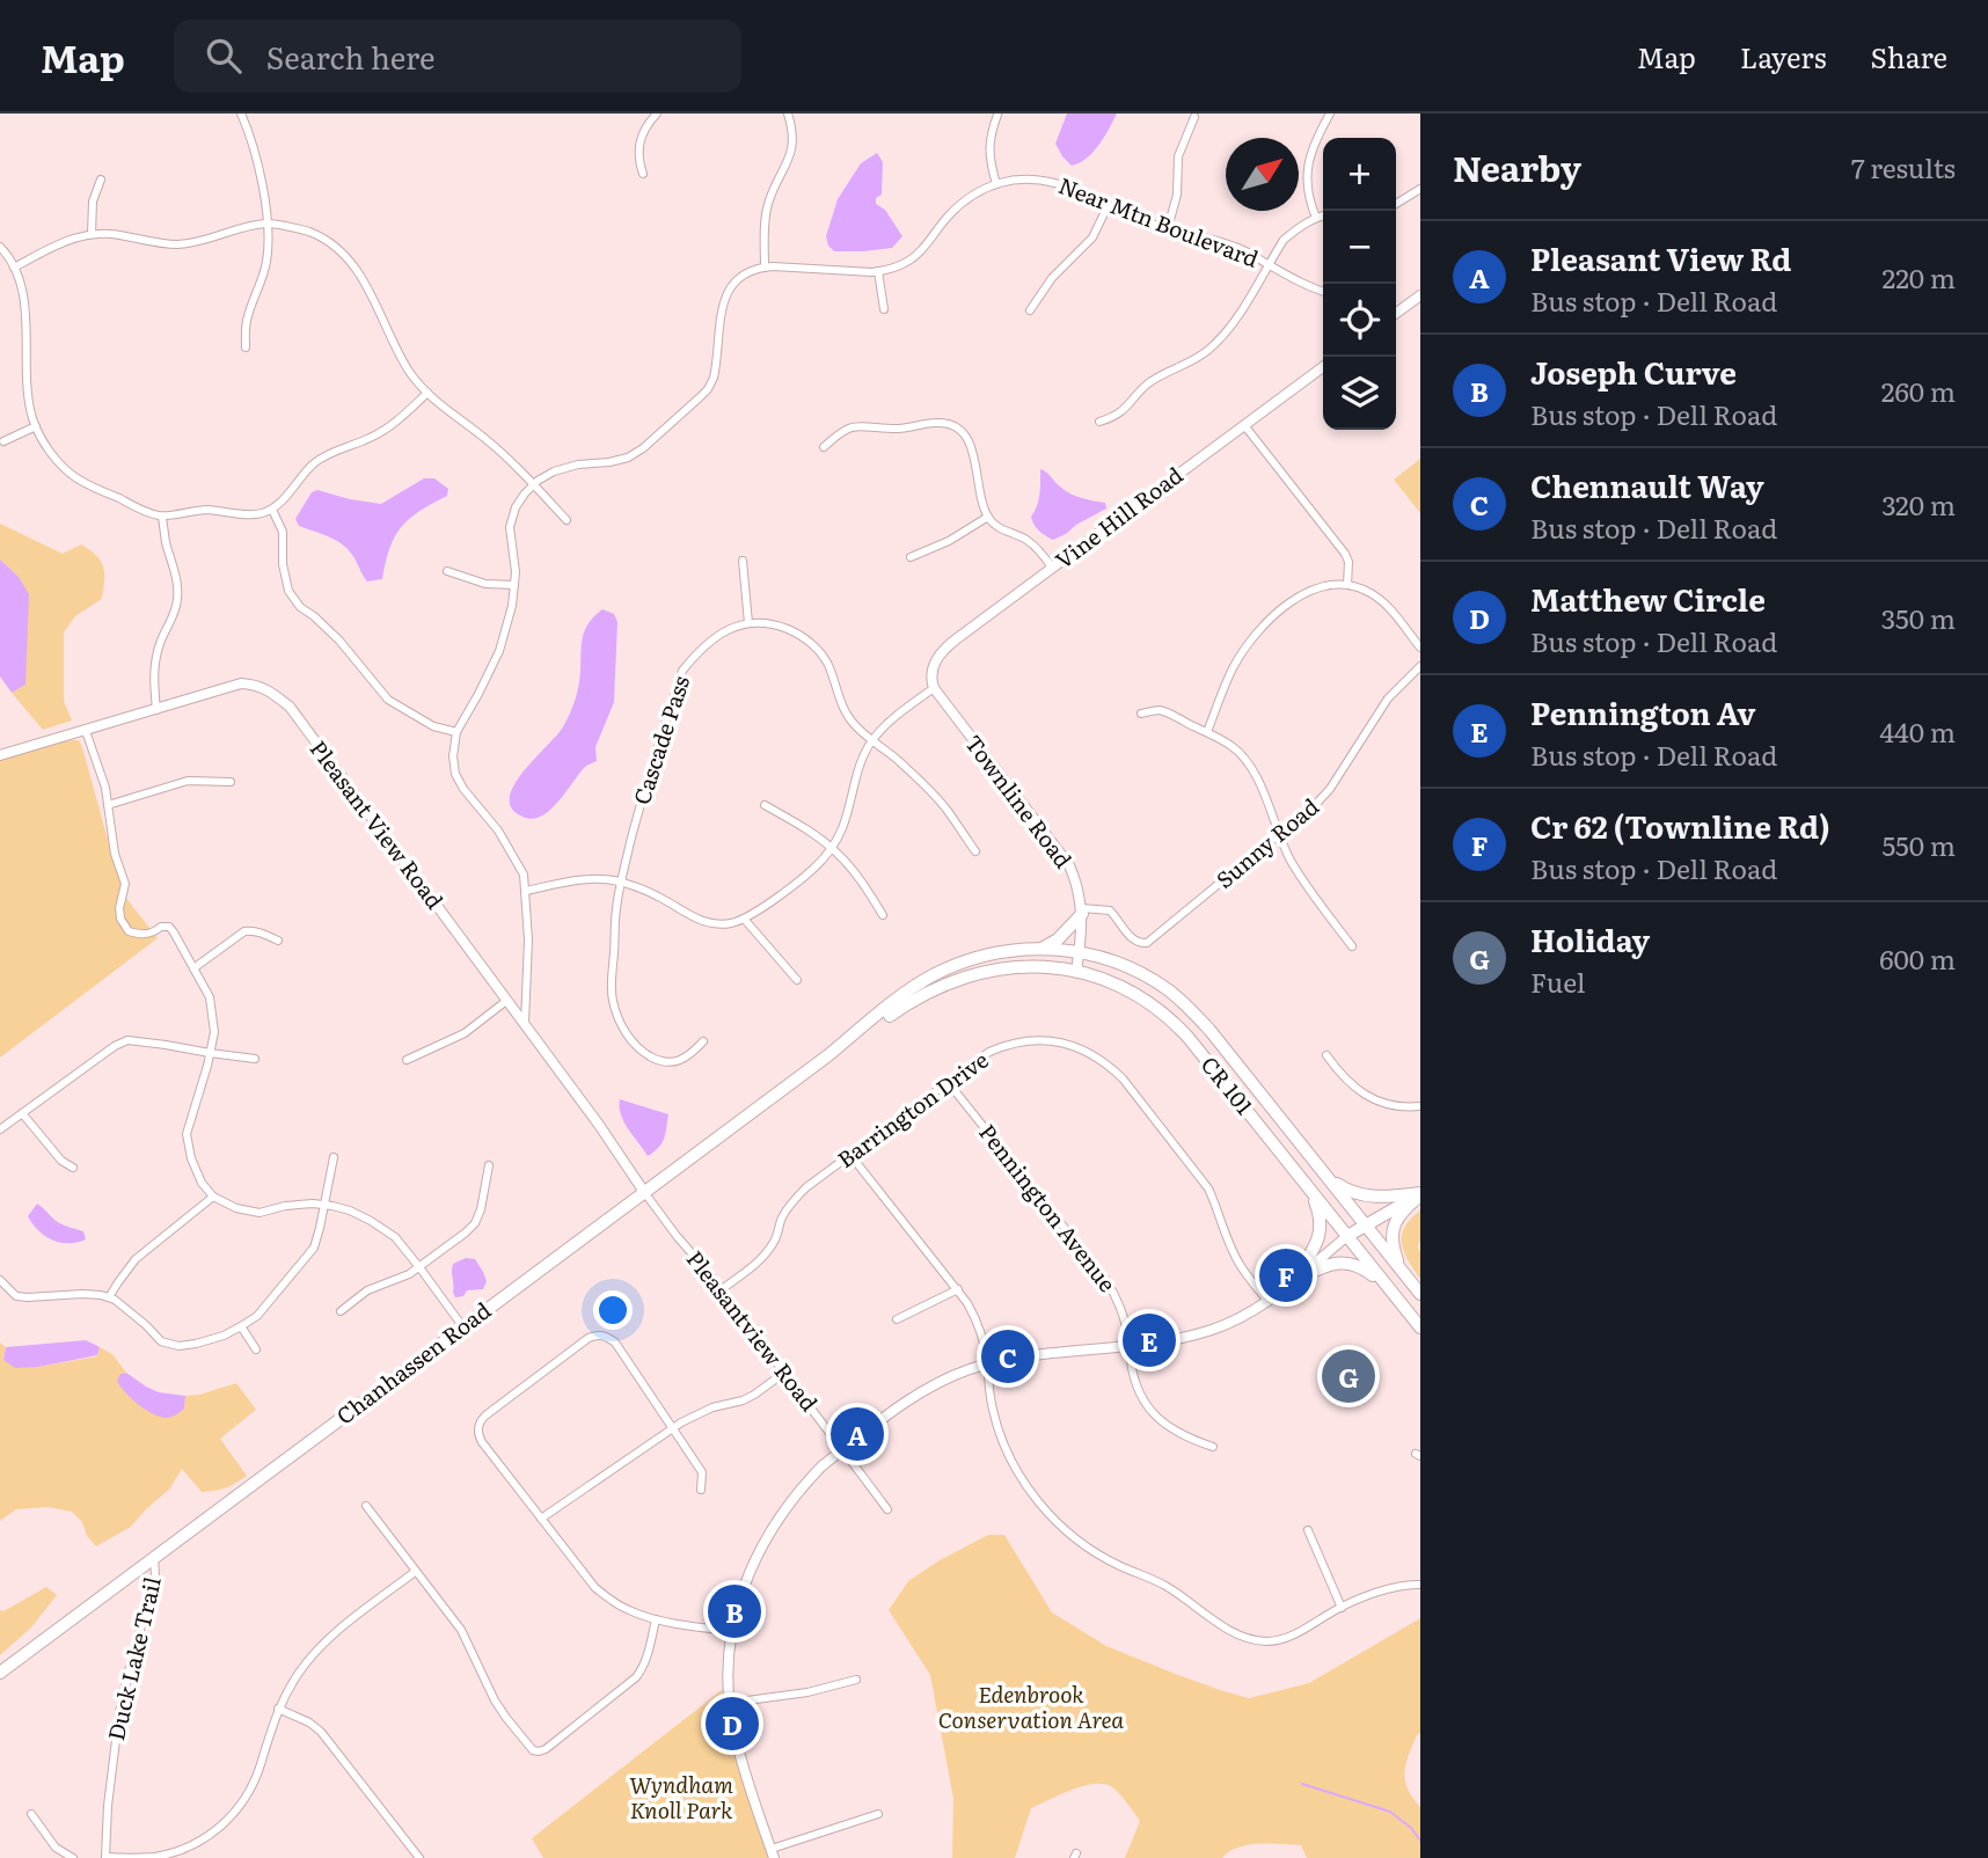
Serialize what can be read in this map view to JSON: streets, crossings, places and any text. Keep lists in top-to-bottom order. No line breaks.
{"streets":{"main road":["CR 101","Chanhassen Road"],"street":["Near Mtn Boulevard","Vine Hill Road","Cascade Pass","Townline Road","Pleasant View Road","Sunny Road","Barrington Drive","Pennington Avenue","Pleasantview Road","Duck Lake Trail"]},"crossings":[["Vine Hill Road","Townline Road"],["Townline Road","Sunny Road"],["Townline Road","CR 101"],["Pleasant View Road","Pleasantview Road"],["Pleasant View Road","Chanhassen Road"],["CR 101","Chanhassen Road"],["Barrington Drive","Pennington Avenue"],["Barrington Drive","Pleasantview Road"],["Pleasantview Road","Chanhassen Road"],["Chanhassen Road","Duck Lake Trail"]],"parks":["Edenbrook Conservation Area","Wyndham Knoll Park"],"north":"top right","page":{"header":"Map","search":"Search here","nav":["Map","Layers","Share"],"heading":["Nearby","7 results"],"map_buttons":["+","−"],"list":[{"mark":"A","name":"Pleasant View Rd","note":"Bus stop · Dell Road","value":"220 m"},{"mark":"B","name":"Joseph Curve","note":"Bus stop · Dell Road","value":"260 m"},{"mark":"C","name":"Chennault Way","note":"Bus stop · Dell Road","value":"320 m"},{"mark":"D","name":"Matthew Circle","note":"Bus stop · Dell Road","value":"350 m"},{"mark":"E","name":"Pennington Av","note":"Bus stop · Dell Road","value":"440 m"},{"mark":"F","name":"Cr 62 (Townline Rd)","note":"Bus stop · Dell Road","value":"550 m"},{"mark":"G","name":"Holiday","note":"Fuel","value":"600 m"}],"pins":["F","E","C","G","A","B","D"]}}
